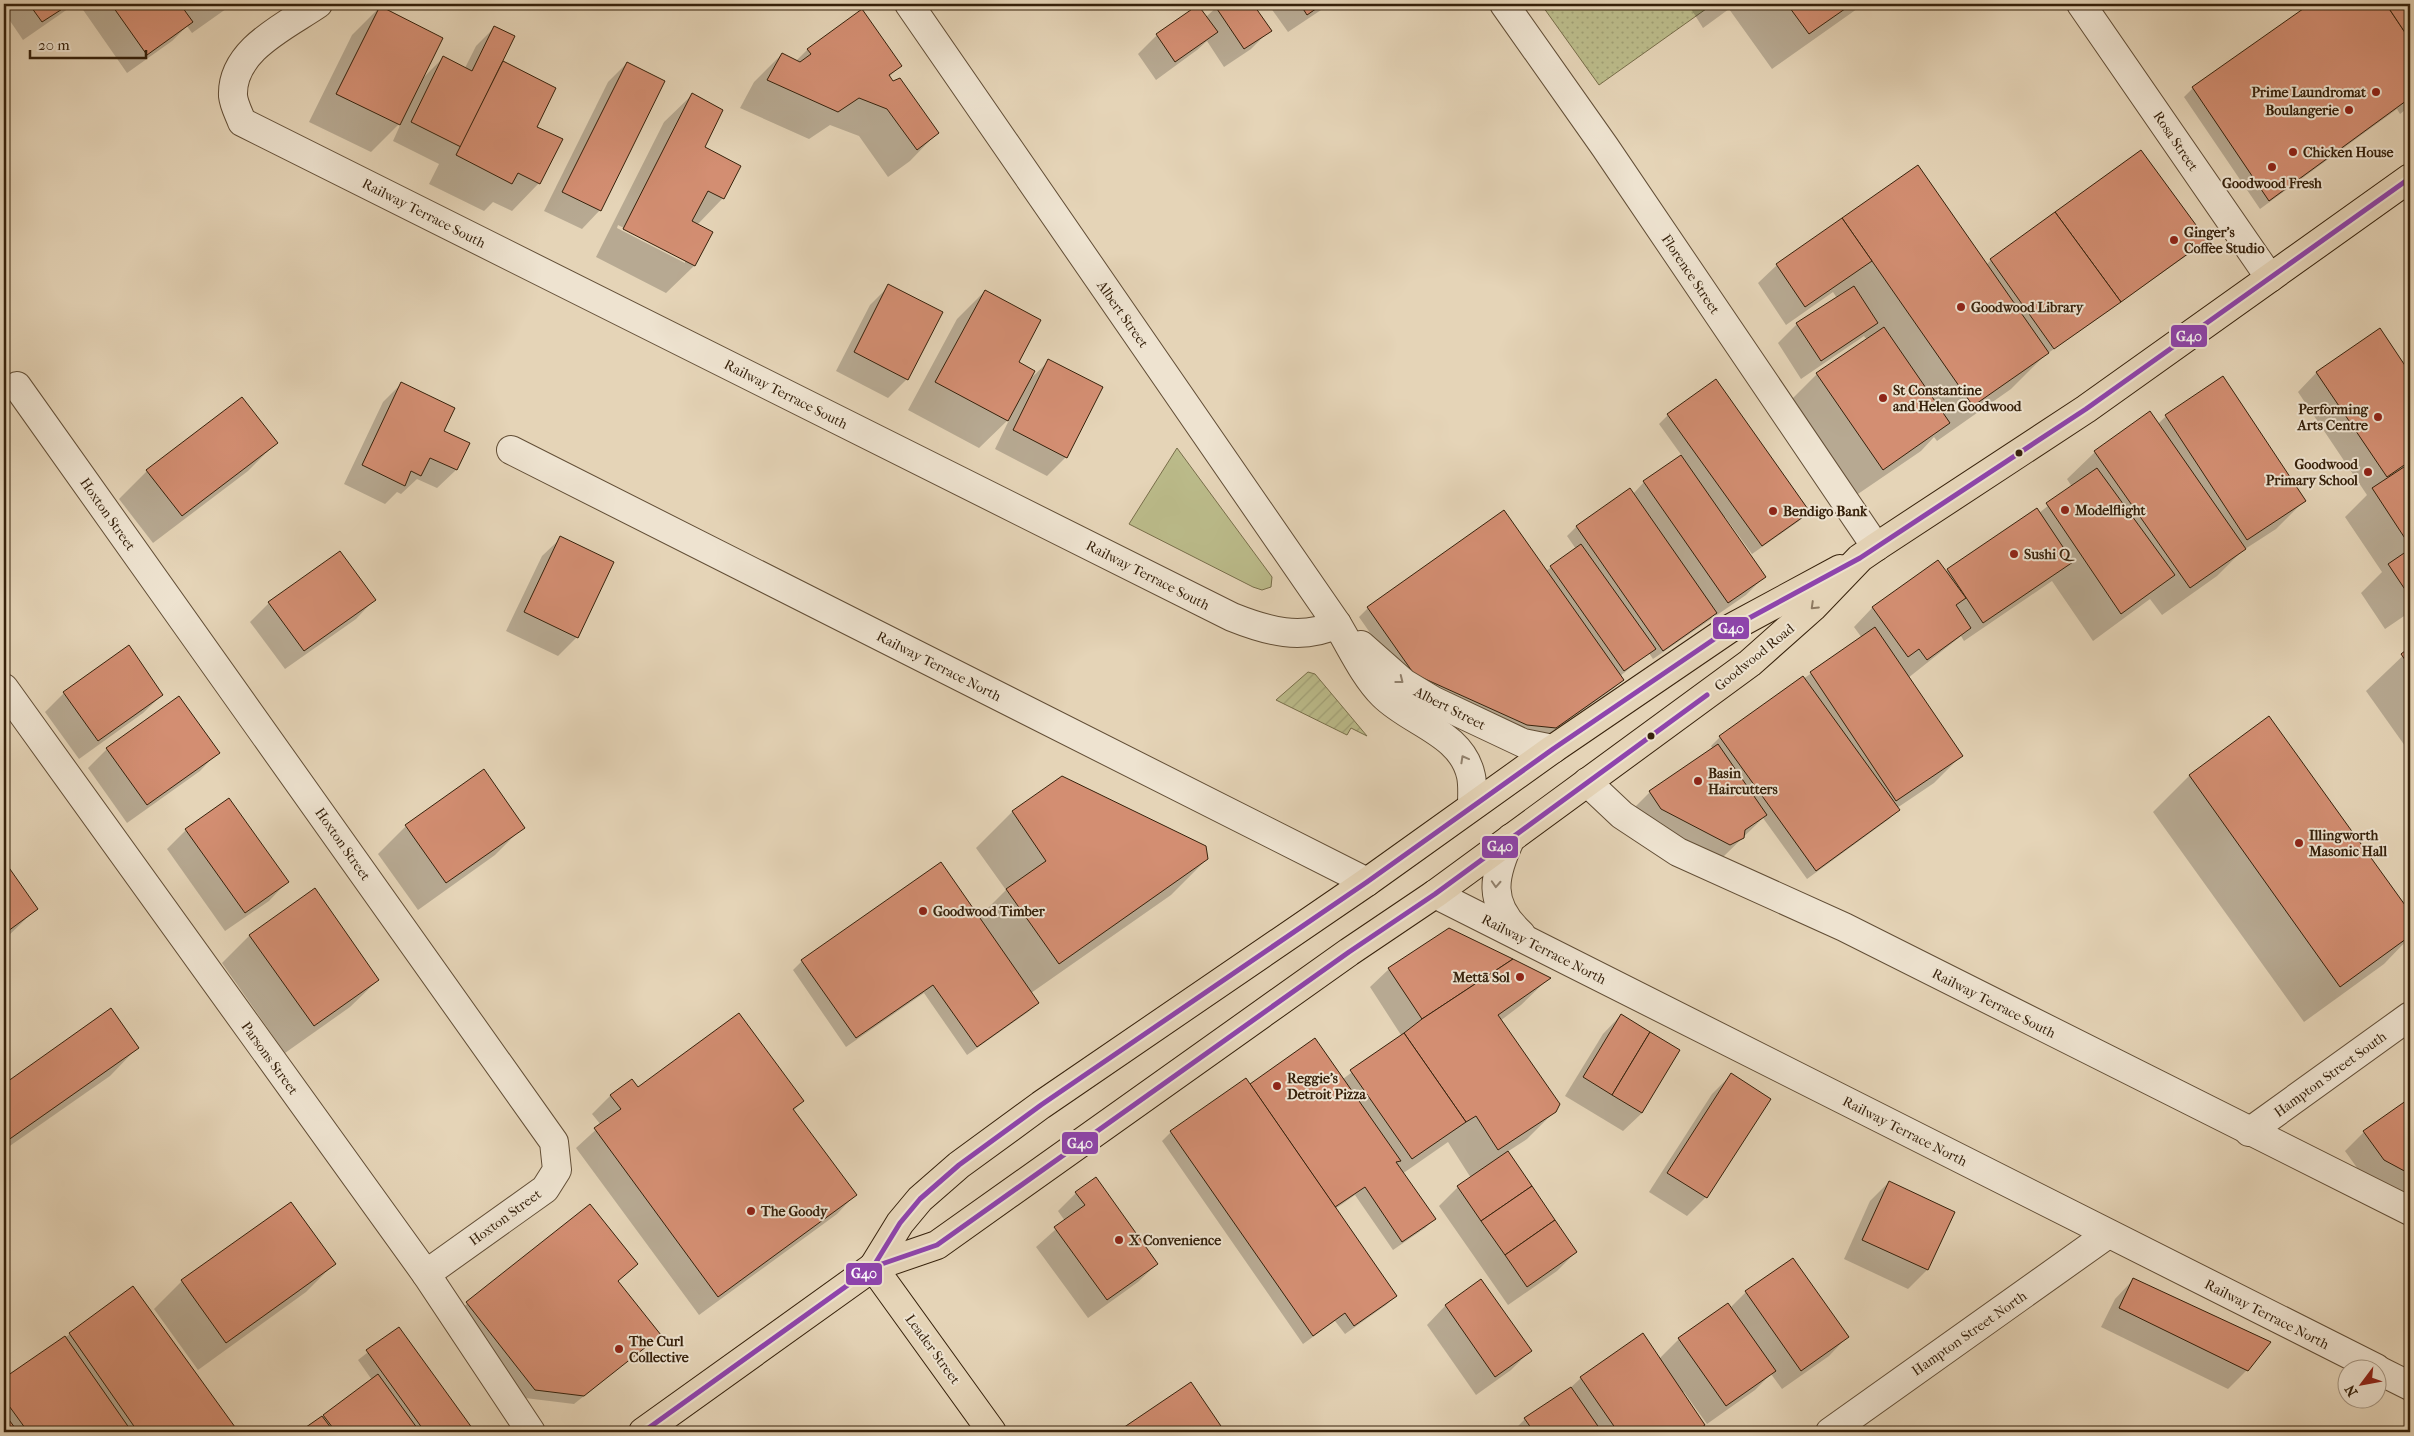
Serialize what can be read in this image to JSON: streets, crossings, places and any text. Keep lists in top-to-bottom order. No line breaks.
{"streets":{"main road":["Goodwood Road","Leader Street"],"street":["Rosa Street","Railway Terrace South","Florence Street","Albert Street","Hoxton Street","Railway Terrace North","Parsons Street","Hampton Street South","Hampton Street North"]},"crossings":[["Rosa Street","Goodwood Road"],["Railway Terrace South","Albert Street"],["Railway Terrace South","Goodwood Road"],["Railway Terrace South","Hampton Street South"],["Florence Street","Goodwood Road"],["Albert Street","Goodwood Road"],["Hoxton Street","Parsons Street"],["Goodwood Road","Railway Terrace North"],["Goodwood Road","Leader Street"],["Railway Terrace North","Hampton Street North"]],"places":["Prime Laundromat","Boulangerie","Chicken House","Goodwood Fresh","Ginger's Coffee Studio","Goodwood Library","St Constantine and Helen Goodwood","Performing Arts Centre","Goodwood Primary School","Modelflight","Bendigo Bank","Sushi Q","Basin Haircutters","Illingworth Masonic Hall","Goodwood Timber","Mettā Sol","Reggie’s Detroit Pizza","The Goody","X Convenience","The Curl Collective"],"lines":["transit line G40"],"scale_bar":"20 m","north":"bottom left"}
